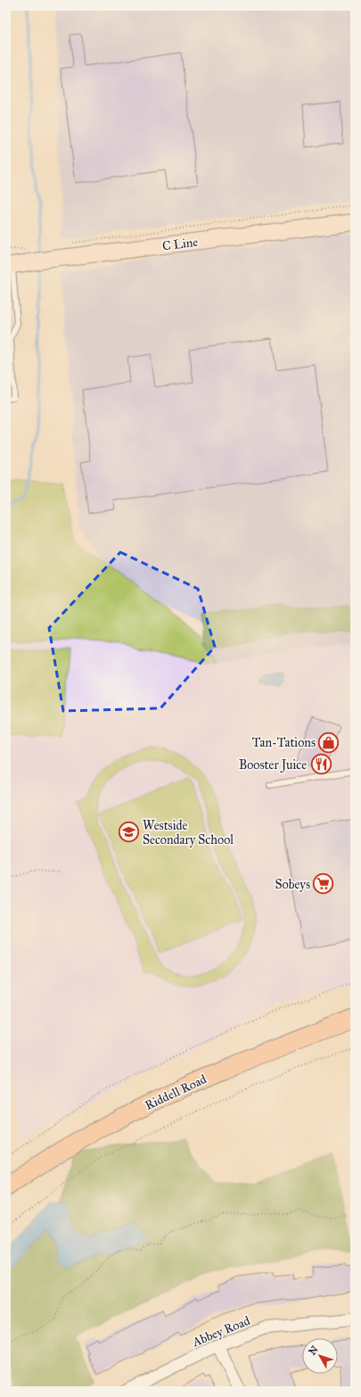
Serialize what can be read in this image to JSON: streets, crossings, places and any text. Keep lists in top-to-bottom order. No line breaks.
{"streets":{"main road":["Riddell Road"],"street":["C Line","Abbey Road"]},"places":{"shop":["Tan-Tations"],"restaurant":["Booster Juice"],"school or university":["Westside Secondary School"],"supermarket":["Sobeys"]},"north":"top left"}
